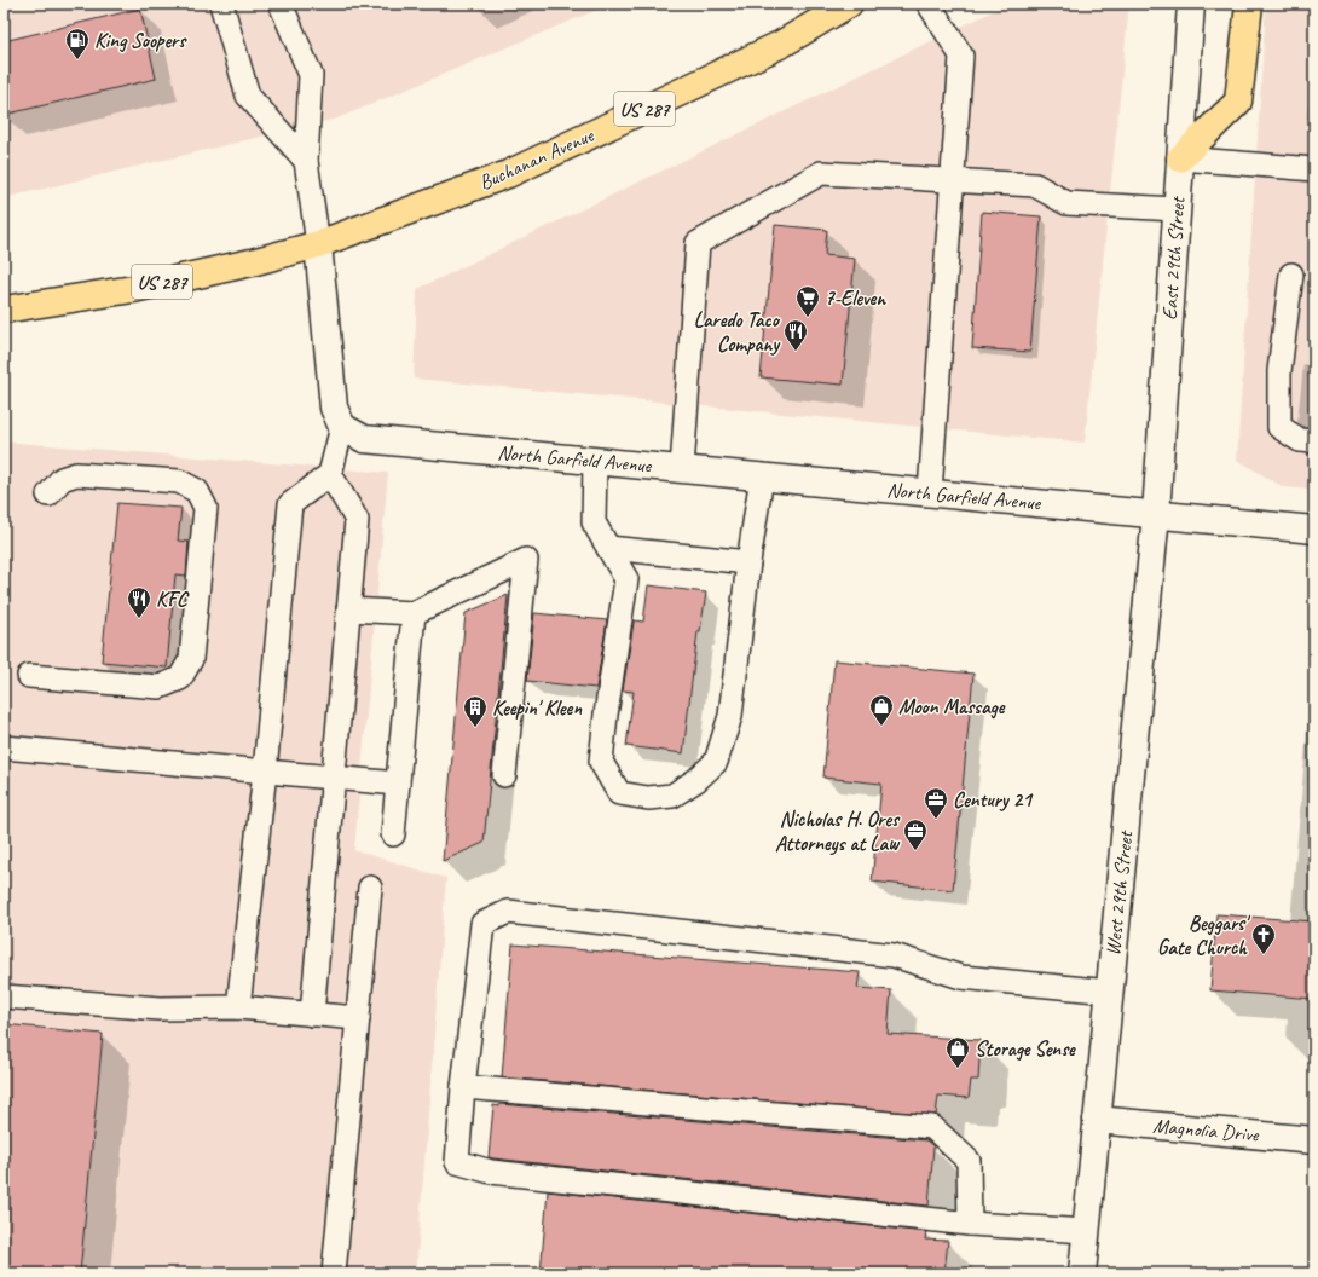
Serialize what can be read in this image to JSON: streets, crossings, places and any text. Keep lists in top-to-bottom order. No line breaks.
{"streets":{"highway":["US 287","Buchanan Avenue"],"street":["East 29th Street","North Garfield Avenue","West 29th Street","Magnolia Drive"]},"crossings":[["US 287","Buchanan Avenue"],["East 29th Street","North Garfield Avenue"],["East 29th Street","West 29th Street"],["North Garfield Avenue","West 29th Street"],["West 29th Street","Magnolia Drive"]],"places":{"fuel station":["King Soopers"],"supermarket":["7-Eleven"],"restaurant":["Laredo Taco Company","KFC"],"shop":["Moon Massage","Storage Sense"],"building":["Keepin' Kleen"],"office":["Century 21","Nicholas H. Ores Attorneys at Law"],"church":["Beggars' Gate Church"]}}
